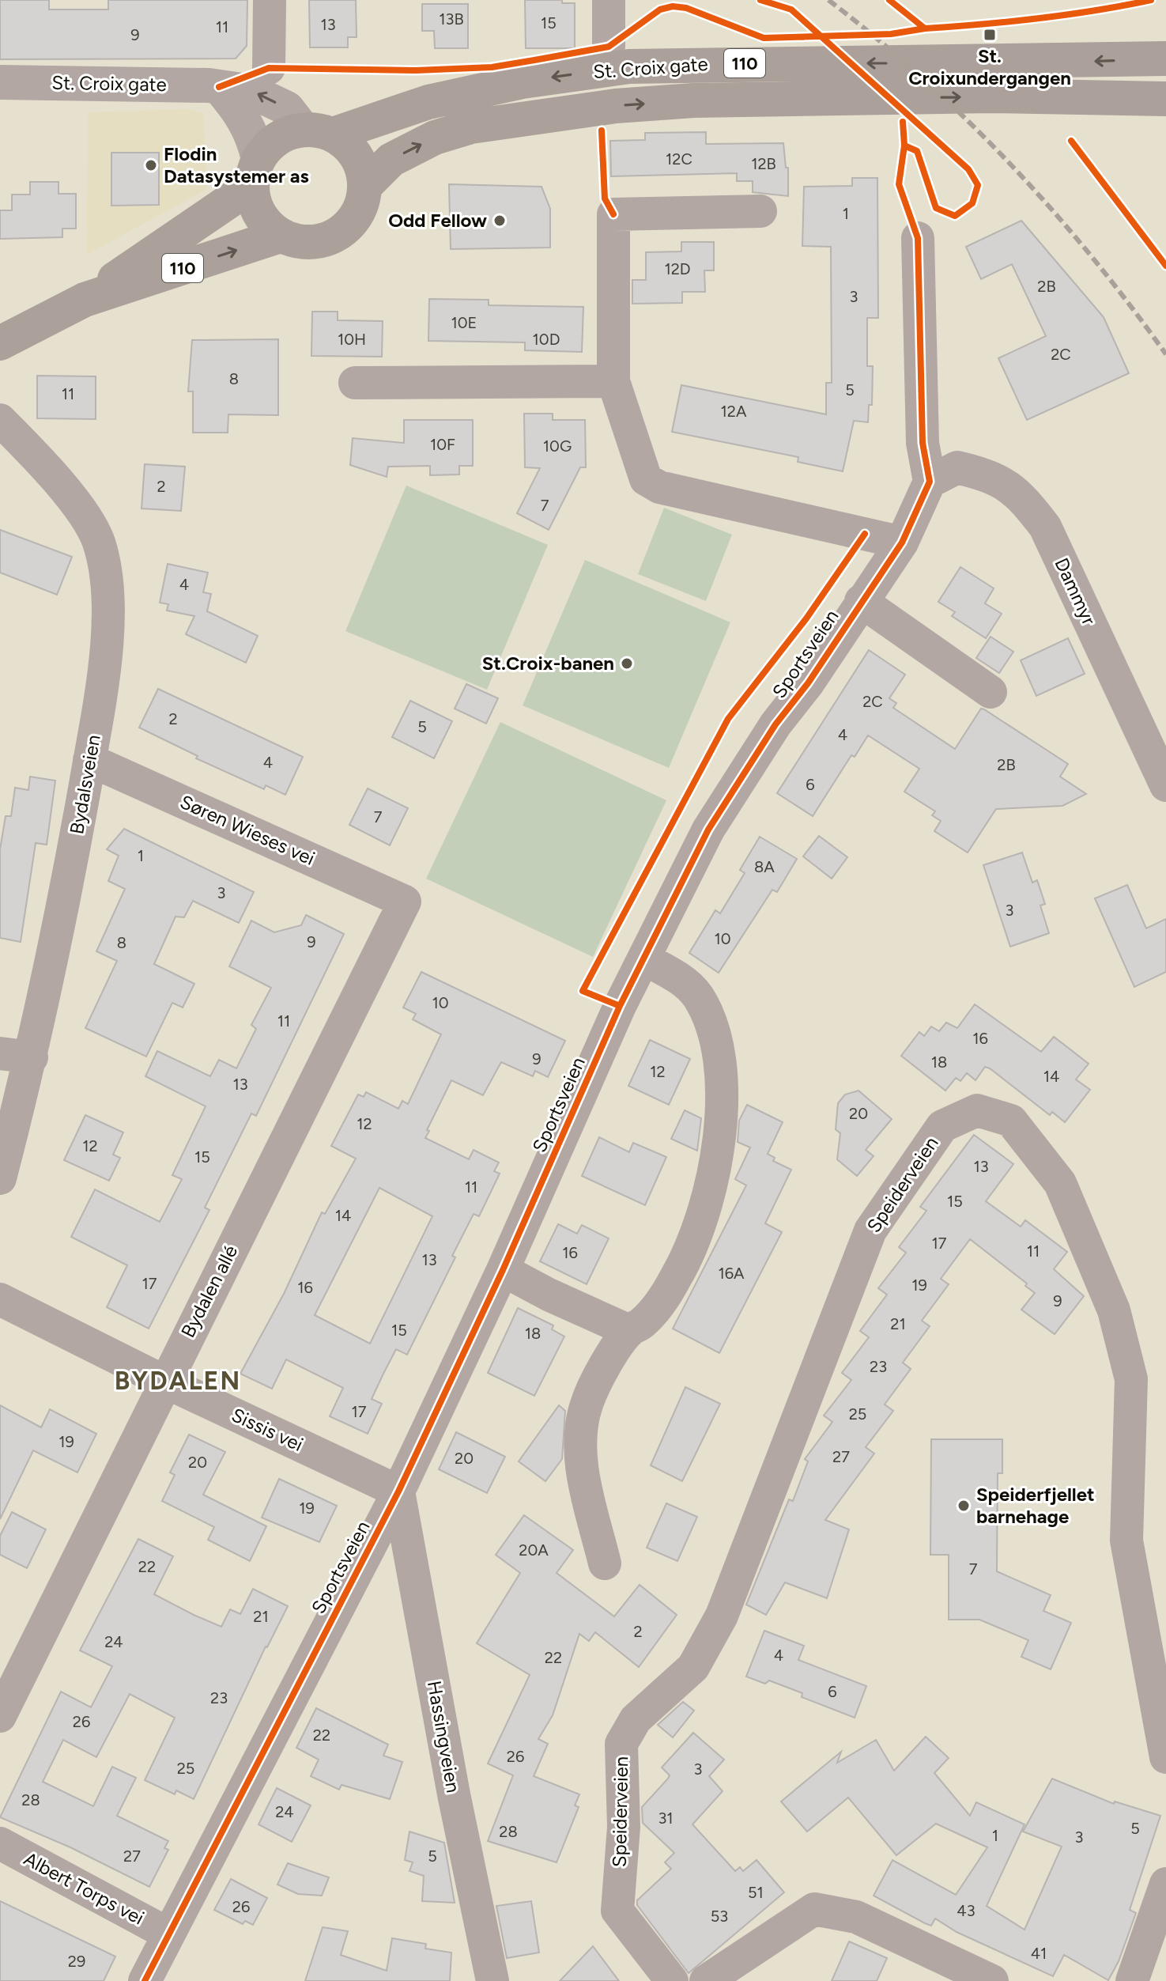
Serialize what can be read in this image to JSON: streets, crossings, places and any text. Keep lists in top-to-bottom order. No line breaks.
{"streets":{"highway":["110","St. Croix gate"],"street":["Dammyr","Sportsveien","Bydalsveien","Søren Wieses vei","Speiderveien","Bydalen allé","Sissis vei","Hassingveien","Albert Torps vei"]},"crossings":[["110","St. Croix gate"],["Dammyr","Sportsveien"],["Sportsveien","Sissis vei"],["Sportsveien","Hassingveien"],["Sportsveien","Albert Torps vei"],["Bydalsveien","Søren Wieses vei"],["Søren Wieses vei","Bydalen allé"],["Bydalen allé","Sissis vei"],["Sissis vei","Hassingveien"]],"districts":["BYDALEN"],"places":{"transit":["St. Croixundergangen"],"other":["Flodin Datasystemer as","Odd Fellow","St.Croix-banen","Speiderfjellet barnehage"]},"house_numbers":["13B","15","13","11","9","12C","12B","1","12D","2B","3","10E","10H","10D","2C","8","5","11","12A","10F","10G","2","7","4","2C","2","5","4","4","2B","6","7","1","8A","3","3","10","9","8","10","11","16","9","18","12","14","13","20","12","12","15","13","11","15","14","17","11","16","13","16A","17","19","16","9","21","15","18","23","17","25","19","27","20","20","19","20A","22","7","21","2","24","4","22","6","23","26","22","26","25","3","28","24","31","5","28","1","3","27","5","51","26","43","53","41","29"]}
